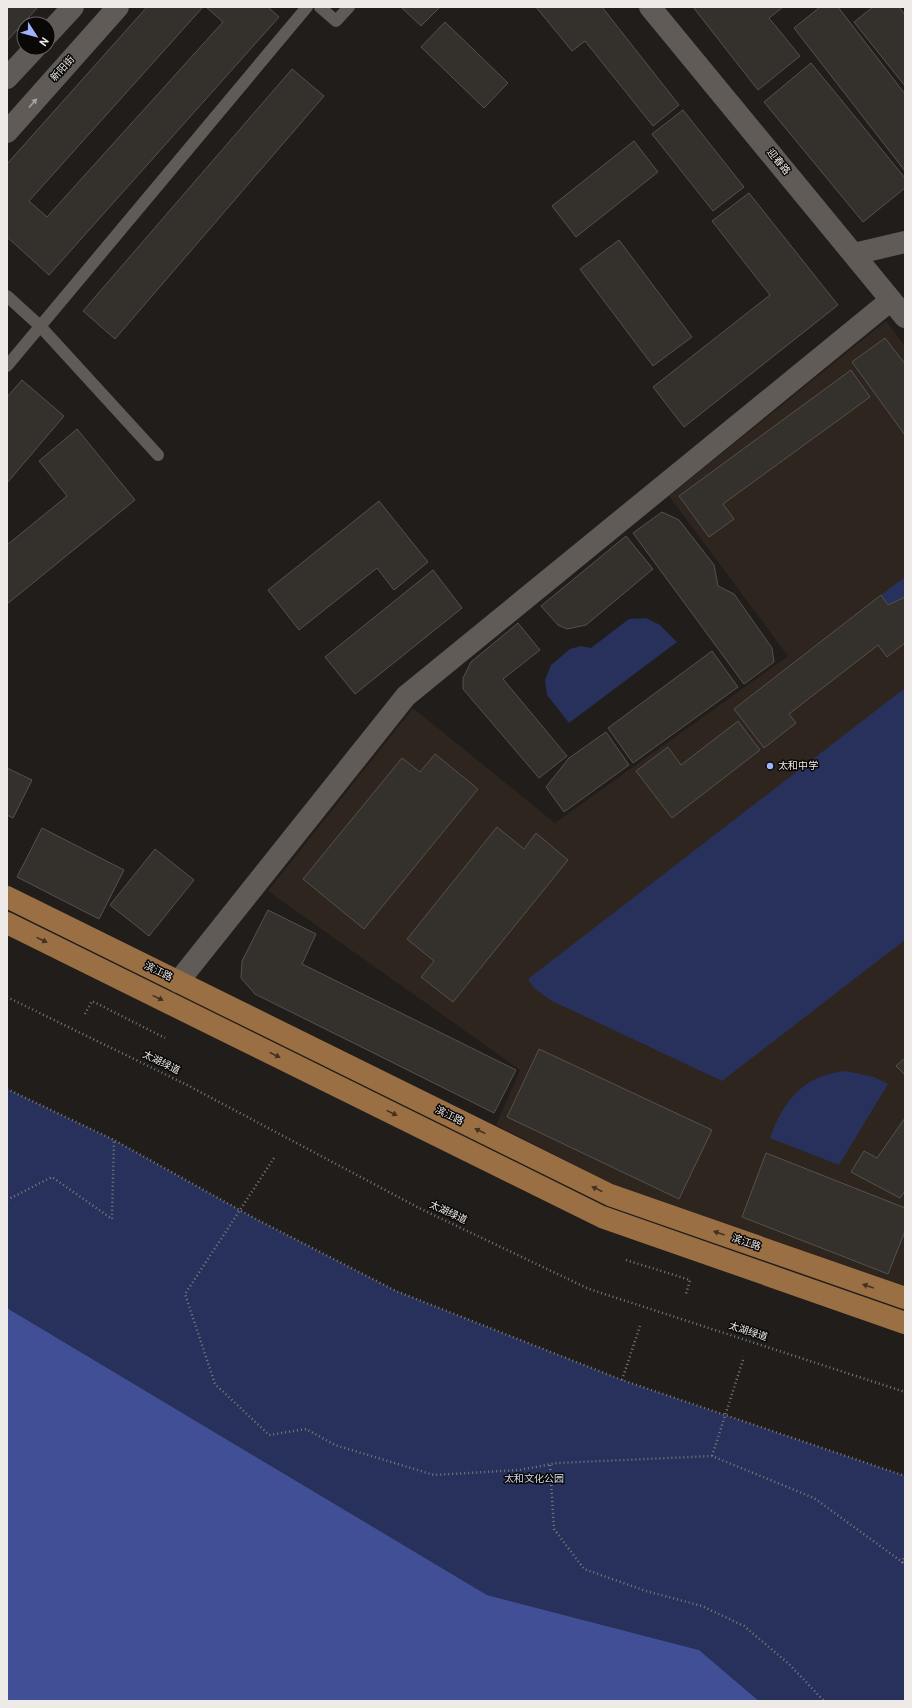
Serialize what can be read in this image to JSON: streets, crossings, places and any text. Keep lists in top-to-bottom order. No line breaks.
{"streets":{"main road":["滨江路"],"street":["新阳街","迎春路"],"path":["太湖绿道"]},"parks":["太和文化公园"],"places":["太和中学"],"north":"bottom right"}
